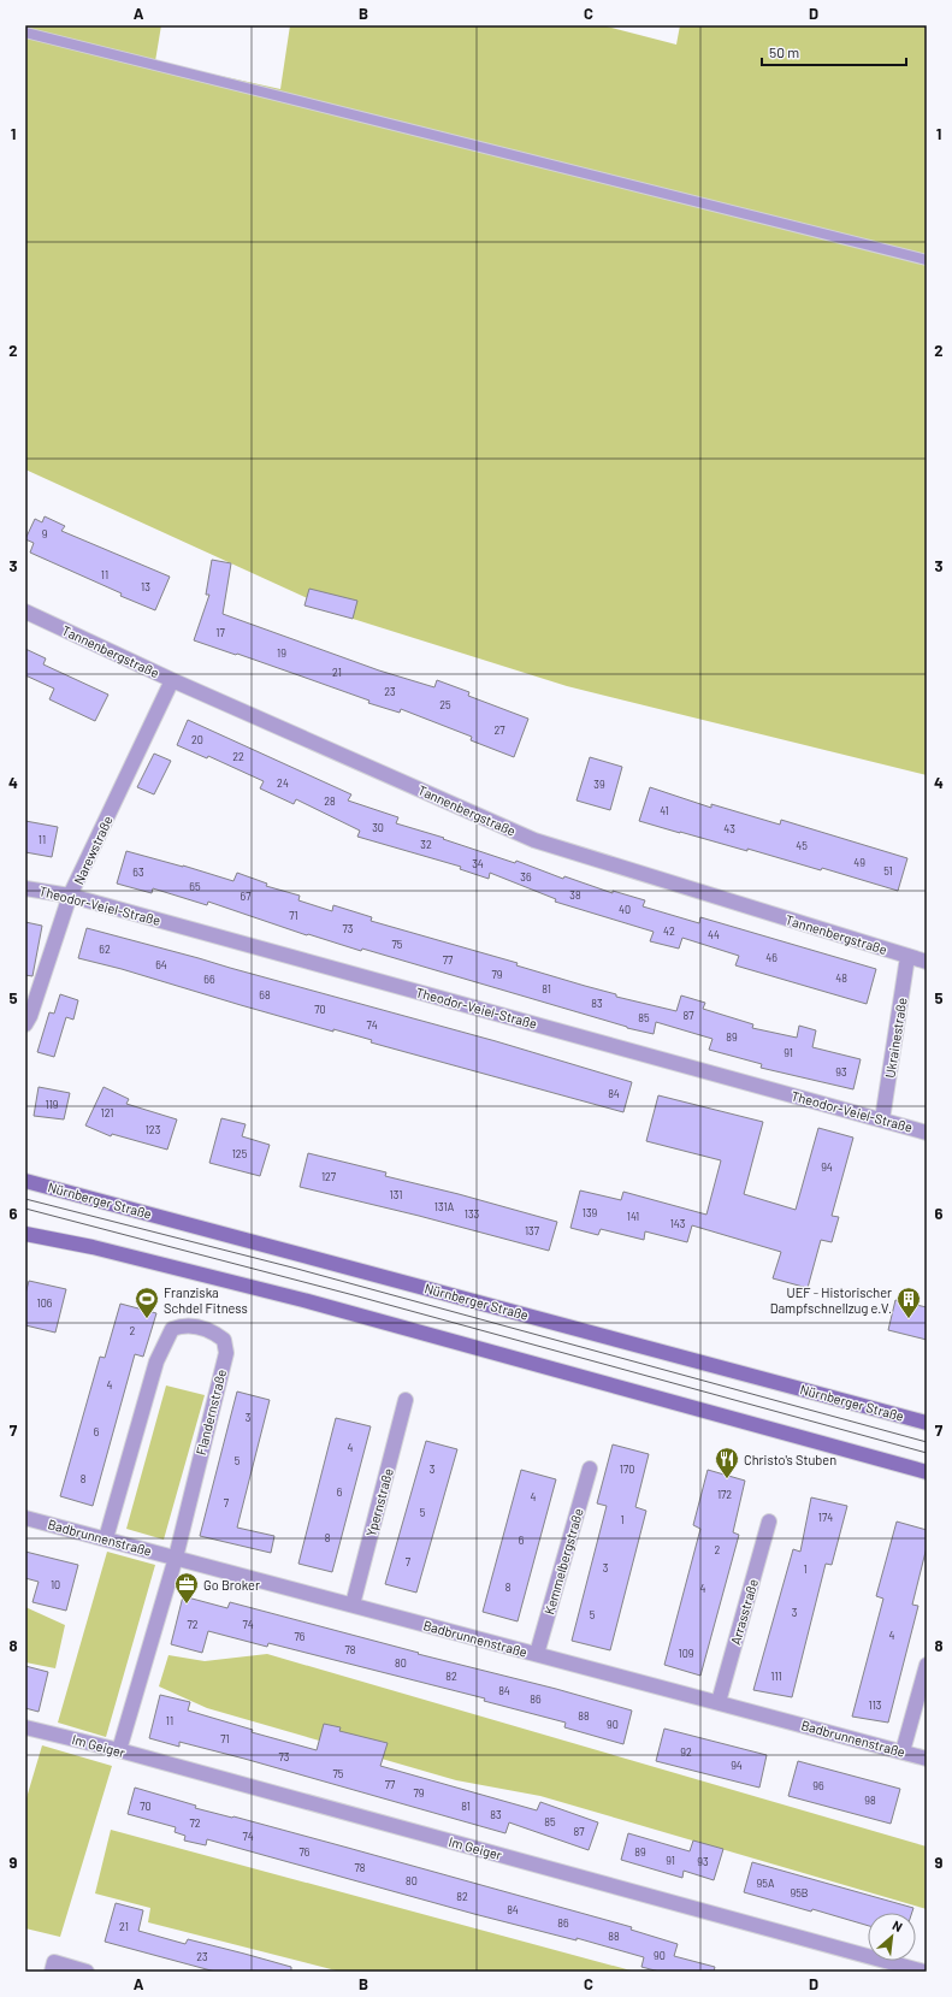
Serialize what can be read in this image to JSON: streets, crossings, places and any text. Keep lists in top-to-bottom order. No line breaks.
{"streets":{"main road":["Nürnberger Straße"],"street":["Tannenbergstraße","Narewstraße","Theodor-Veiel-Straße","Ukrainestraße","Flandernstraße","Ypernstraße","Badbrunnenstraße","Kemmelbergstraße","Arrasstraße","Im Geiger"]},"crossings":[["Tannenbergstraße","Narewstraße"],["Tannenbergstraße","Ukrainestraße"],["Narewstraße","Theodor-Veiel-Straße"],["Theodor-Veiel-Straße","Ukrainestraße"],["Flandernstraße","Badbrunnenstraße"],["Flandernstraße","Im Geiger"],["Ypernstraße","Badbrunnenstraße"],["Badbrunnenstraße","Kemmelbergstraße"],["Badbrunnenstraße","Arrasstraße"]],"places":{"sports":["Franziska Schdel Fitness"],"building":["UEF - Historischer Dampfschnellzug e.V."],"restaurant":["Christo's Stuben"],"office":["Go Broker"]},"house_numbers":["9","11","13","17","19","21","23","25","27","20","22","24","39","28","41","30","43","11","32","45","49","34","51","63","36","65","38","67","40","71","73","42","44","75","62","46","77","64","79","48","66","81","68","83","70","87","85","74","89","91","93","84","119","121","123","125","94","127","131","131A","139","133","141","143","137","106","2","4","3","6","4","5","3","170","8","6","172","4","7","5","174","1","8","6","2","7","3","1","10","8","4","3","5","72","74","4","76","78","109","80","82","111","84","86","113","88","11","90","71","92","73","94","75","77","96","79","98","70","81","83","85","72","87","74","76","89","91","93","78","80","95A","95B","82","84","86","21","88","90","23"],"scale_bar":"50 m","north":"top right","grid":{"columns":["A","B","C","D"],"rows":["1","2","3","4","5","6","7","8","9"]}}
